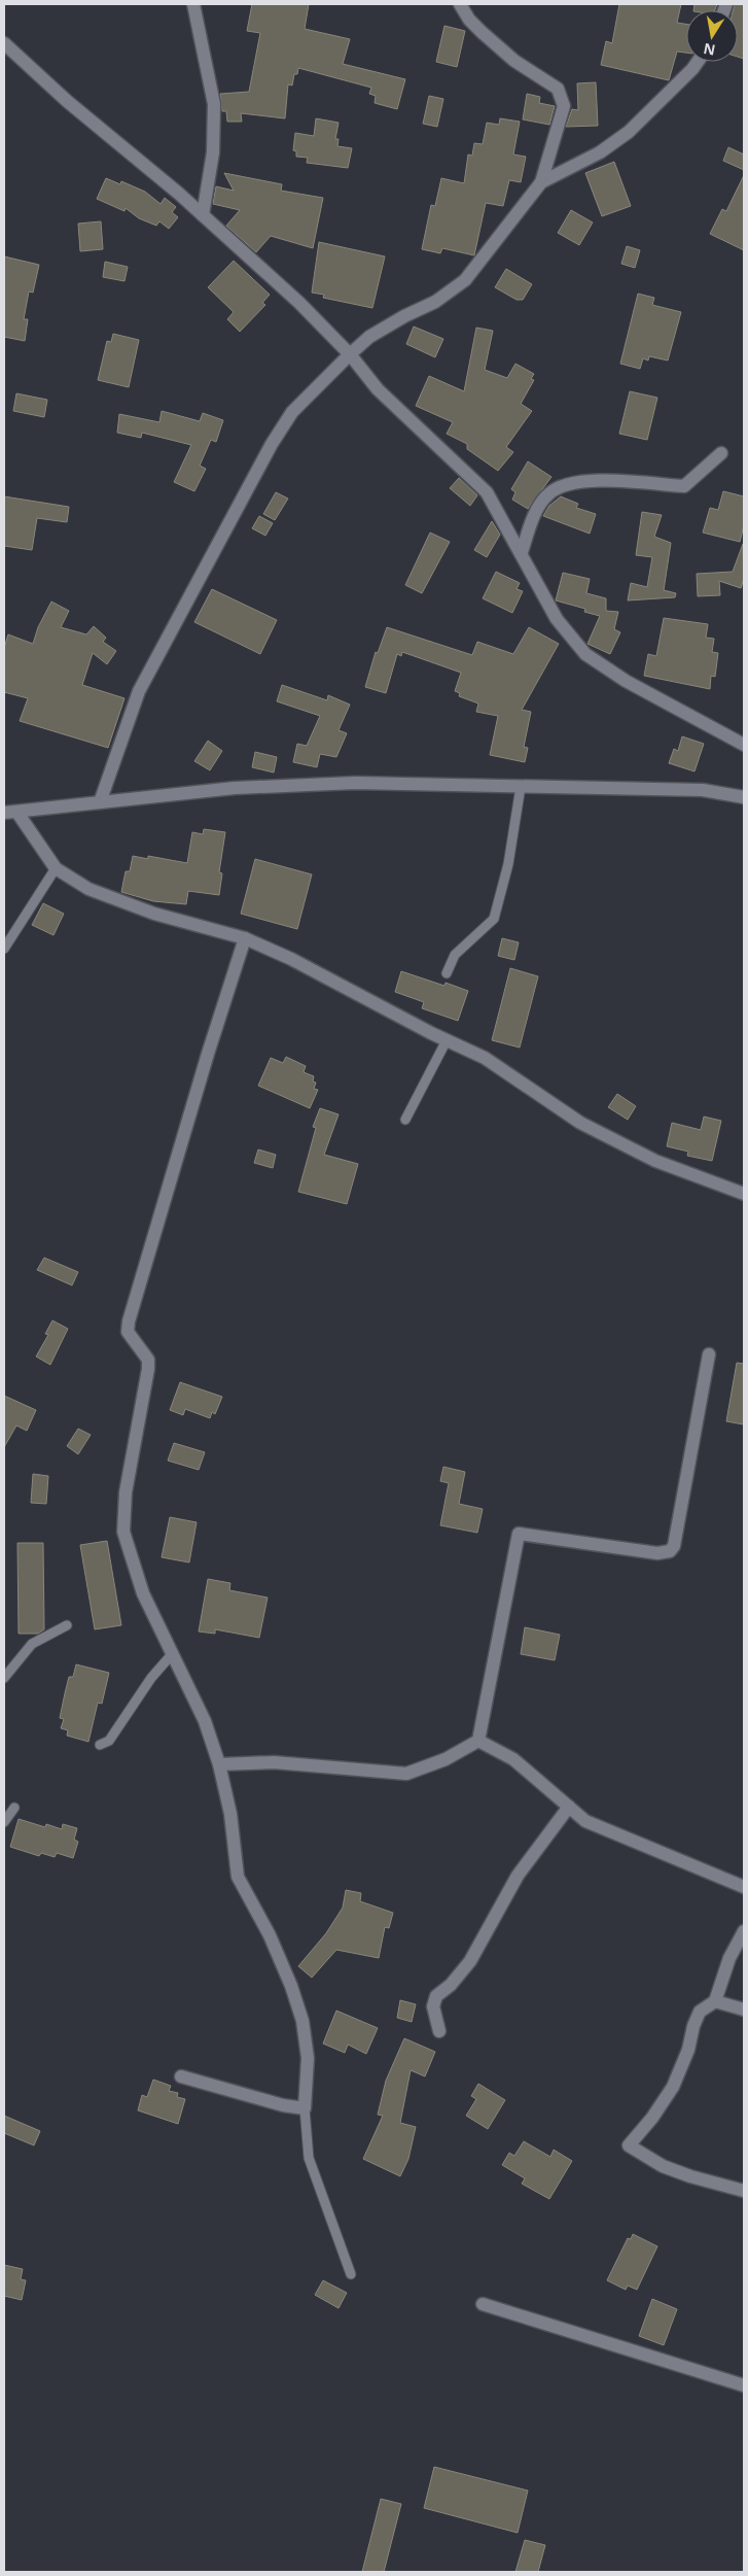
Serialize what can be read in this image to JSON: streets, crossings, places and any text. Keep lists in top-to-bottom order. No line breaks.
{"north":"bottom"}
